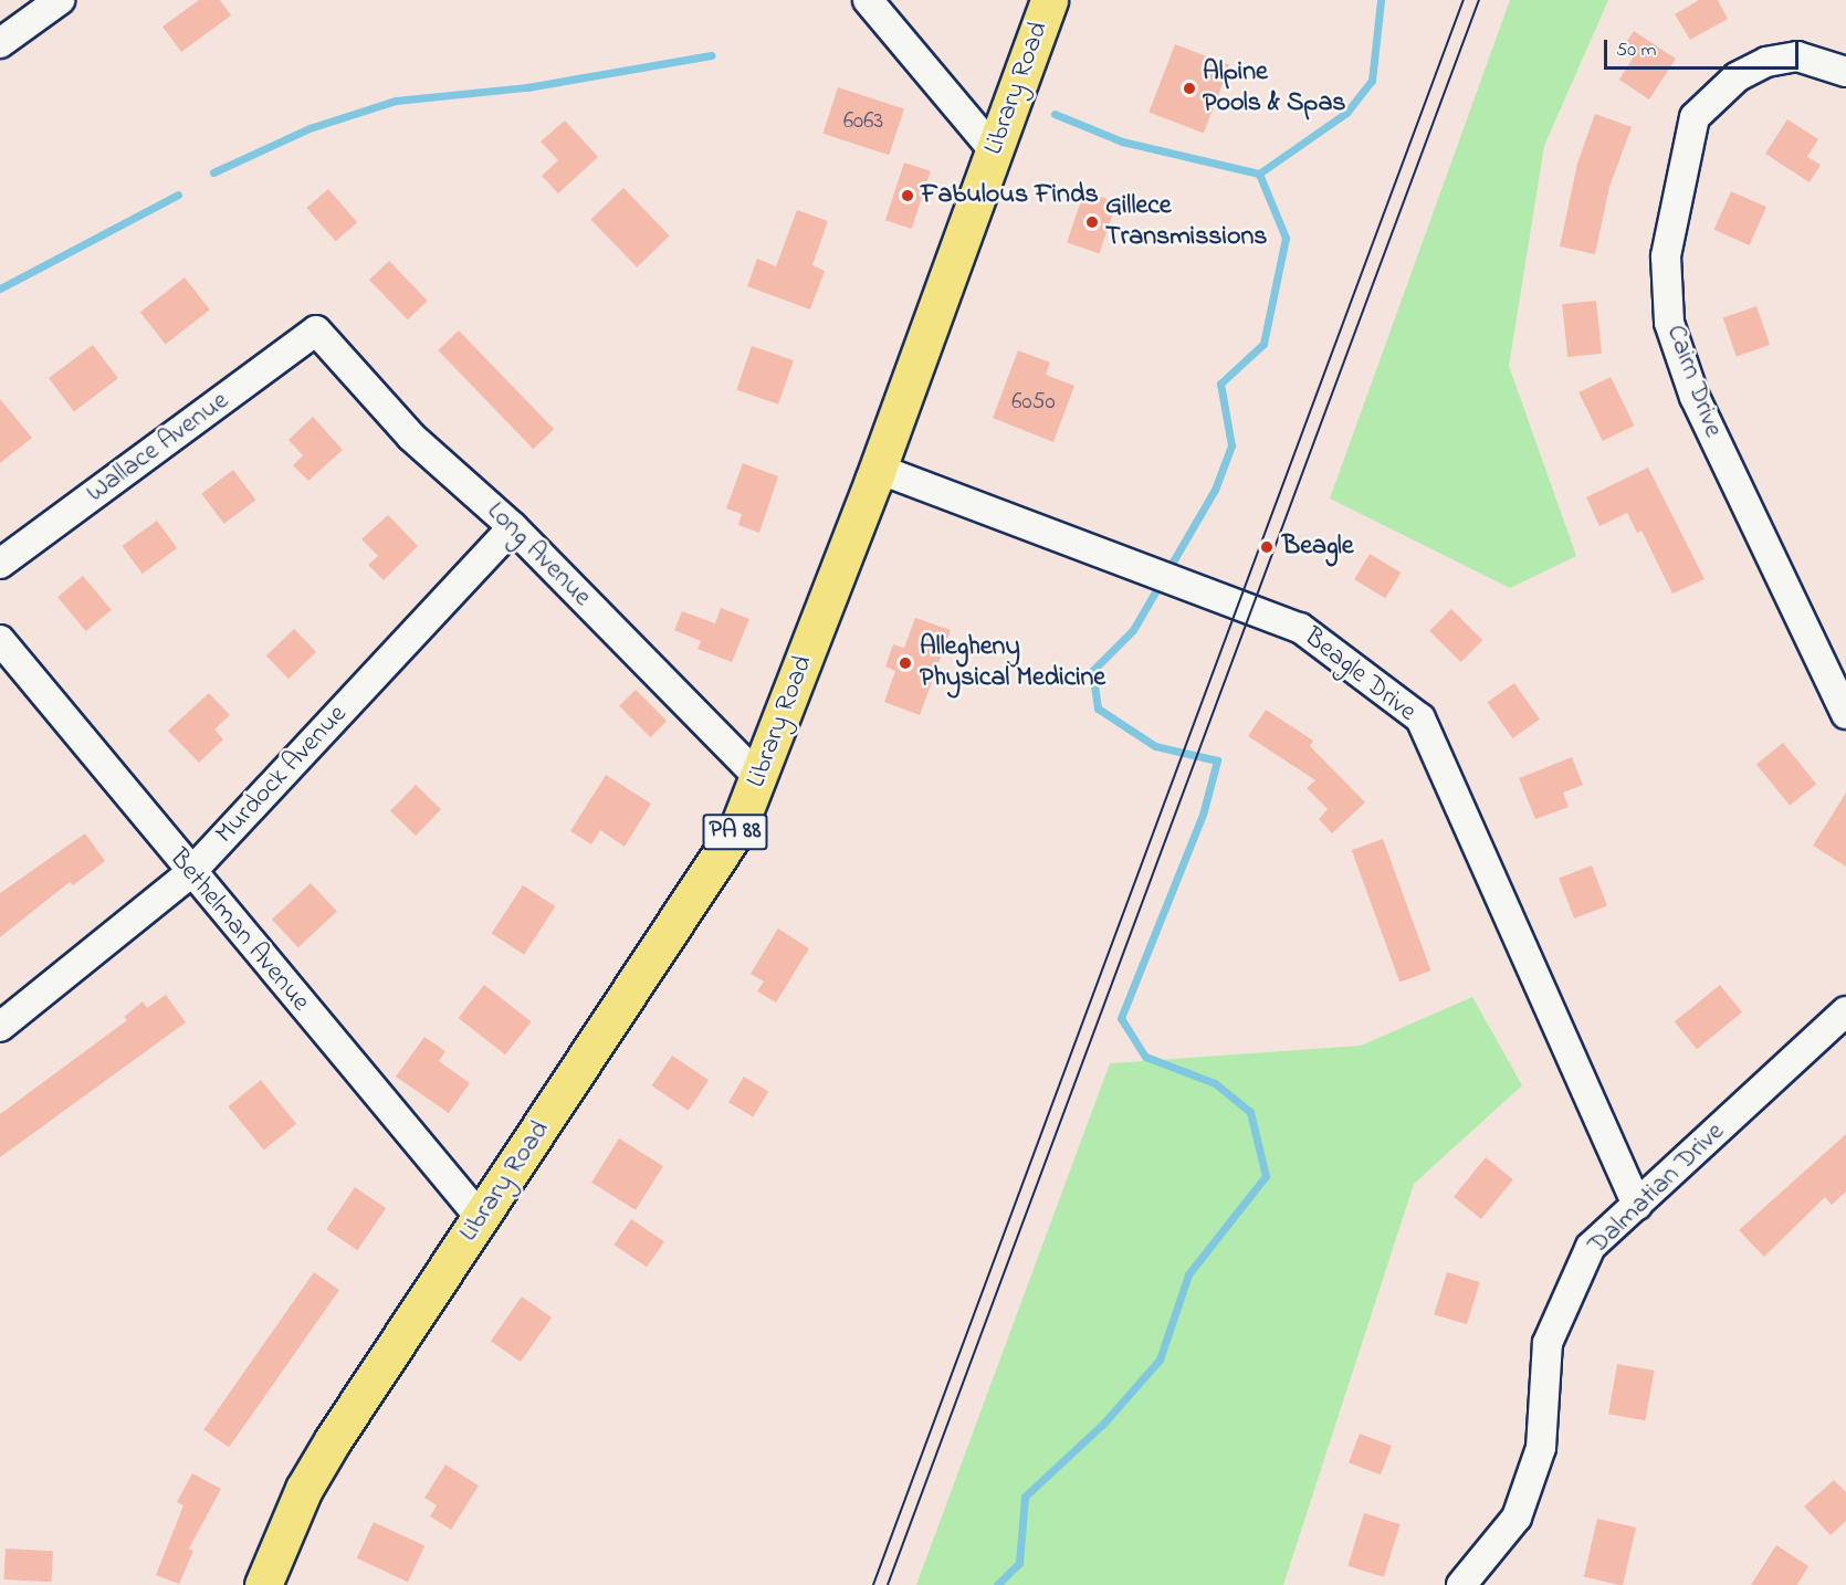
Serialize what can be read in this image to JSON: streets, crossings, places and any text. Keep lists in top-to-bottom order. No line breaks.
{"streets":{"main road":["Library Road","PA 88"],"street":["Cairn Drive","Wallace Avenue","Long Avenue","Beagle Drive","Murdock Avenue","Bethelman Avenue","Dalmatian Drive"]},"crossings":[["Library Road","Long Avenue"],["Library Road","Beagle Drive"],["Library Road","Bethelman Avenue"],["Wallace Avenue","Long Avenue"],["Long Avenue","Murdock Avenue"],["Beagle Drive","Dalmatian Drive"],["Murdock Avenue","Bethelman Avenue"]],"places":["Alpine Pools & Spas","Fabulous Finds","Gillece Transmissions","Beagle","Allegheny Physical Medicine"],"house_numbers":["6063","6050"],"scale_bar":"50 m"}
